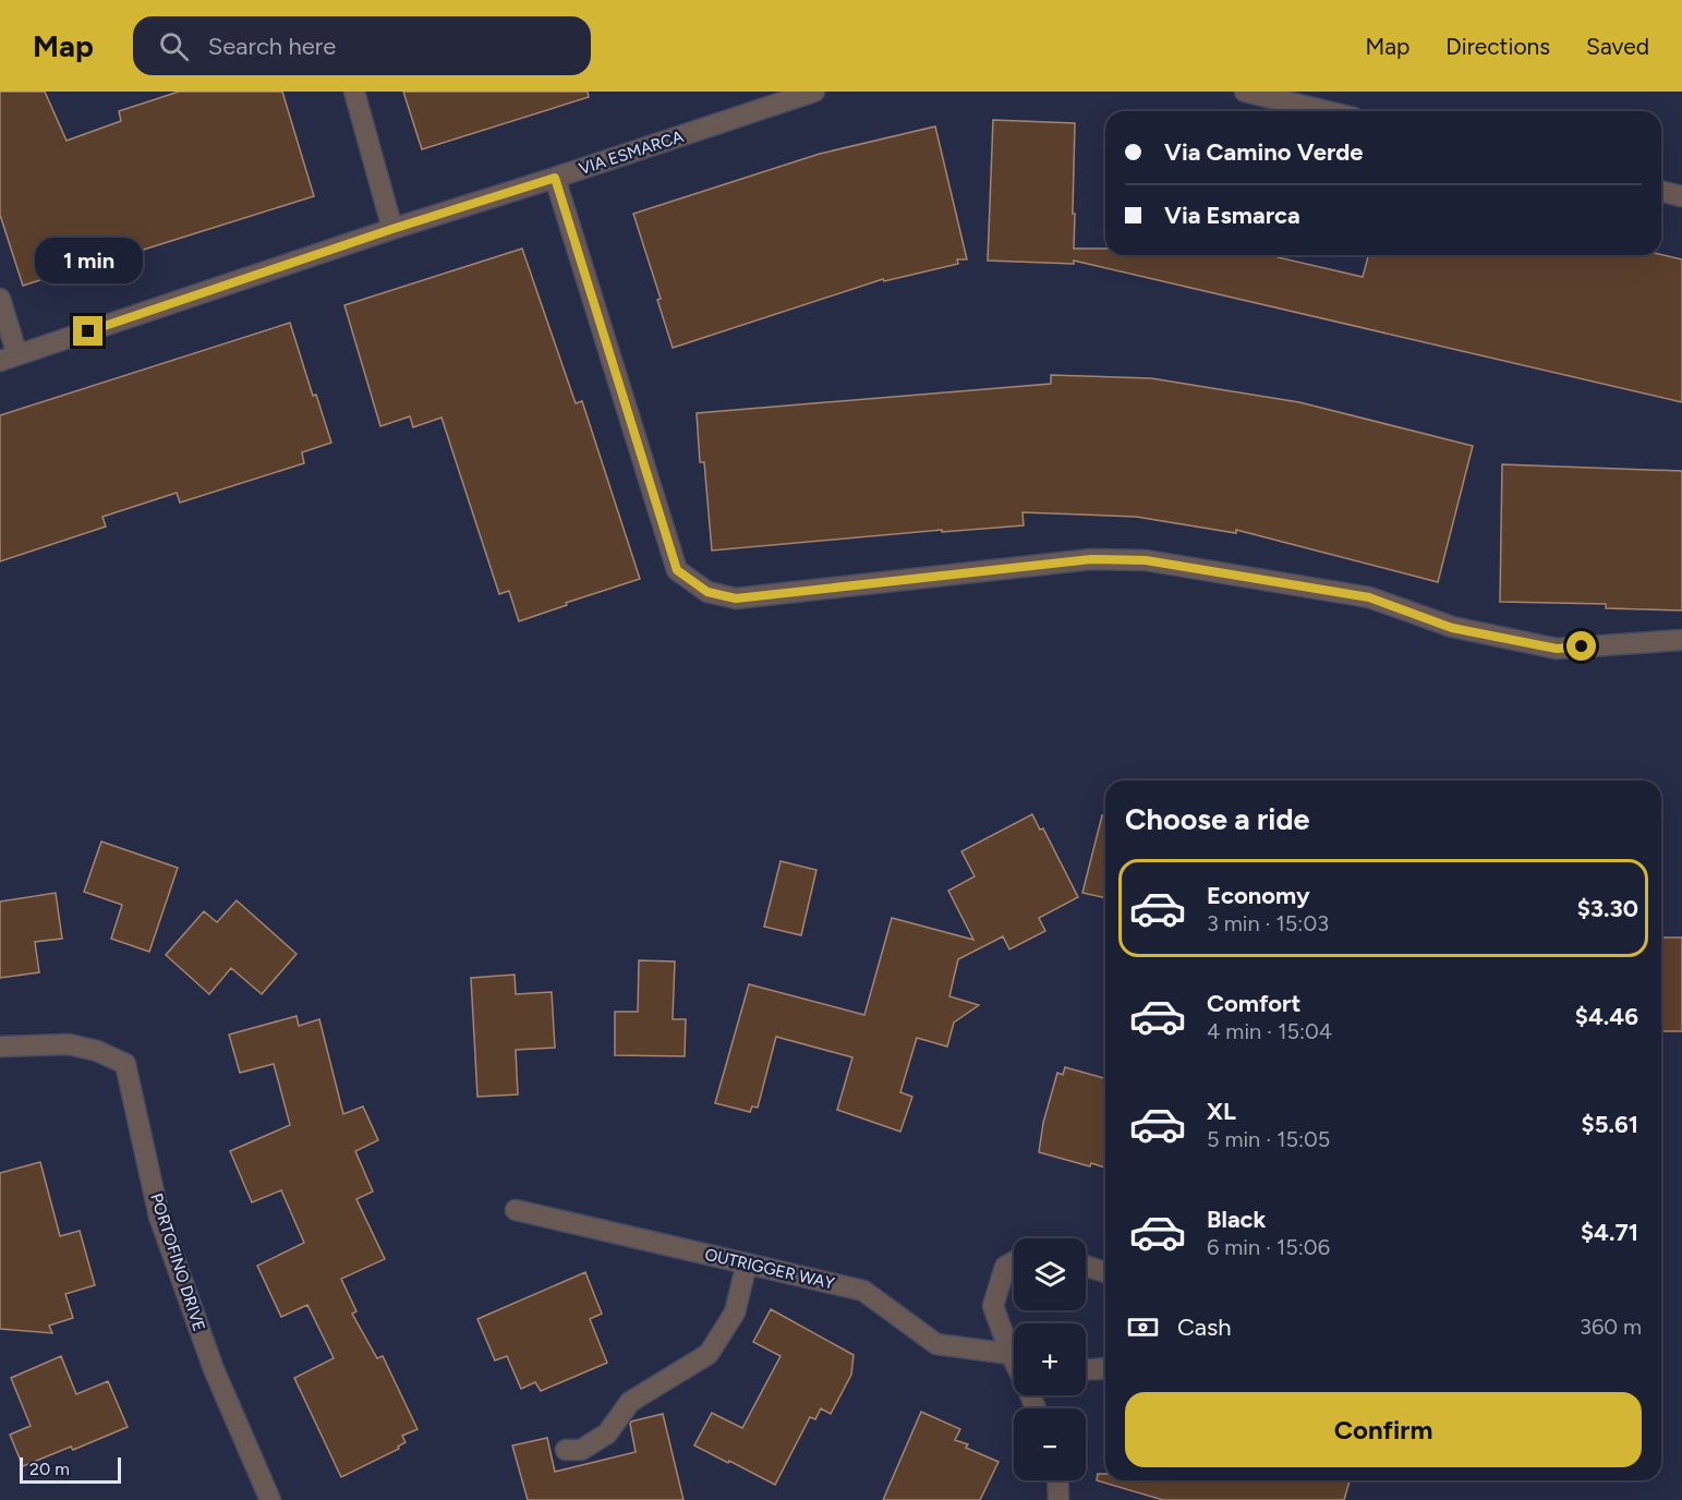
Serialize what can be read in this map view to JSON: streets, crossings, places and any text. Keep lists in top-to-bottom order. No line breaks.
{"streets":{"street":["VIA ESMARCA","PORTOFINO DRIVE","OUTRIGGER WAY"]},"scale_bar":"20 m","page":{"header":"Map","search":"Search here","nav":["Map","Directions","Saved"],"banner":["Via Camino Verde","Via Esmarca"],"bubble":"1 min","heading":"Choose a ride","list":[{"name":"Economy","note":"3 min · 15:03","value":"$3.30"},{"name":"Comfort","note":"4 min · 15:04","value":"$4.46"},{"name":"XL","note":"5 min · 15:05","value":"$5.61"},{"name":"Black","note":"6 min · 15:06","value":"$4.71"}],"map_buttons":["+","−"],"pay":["Cash","360 m"],"buttons":"Confirm","scale":"20 m"}}
